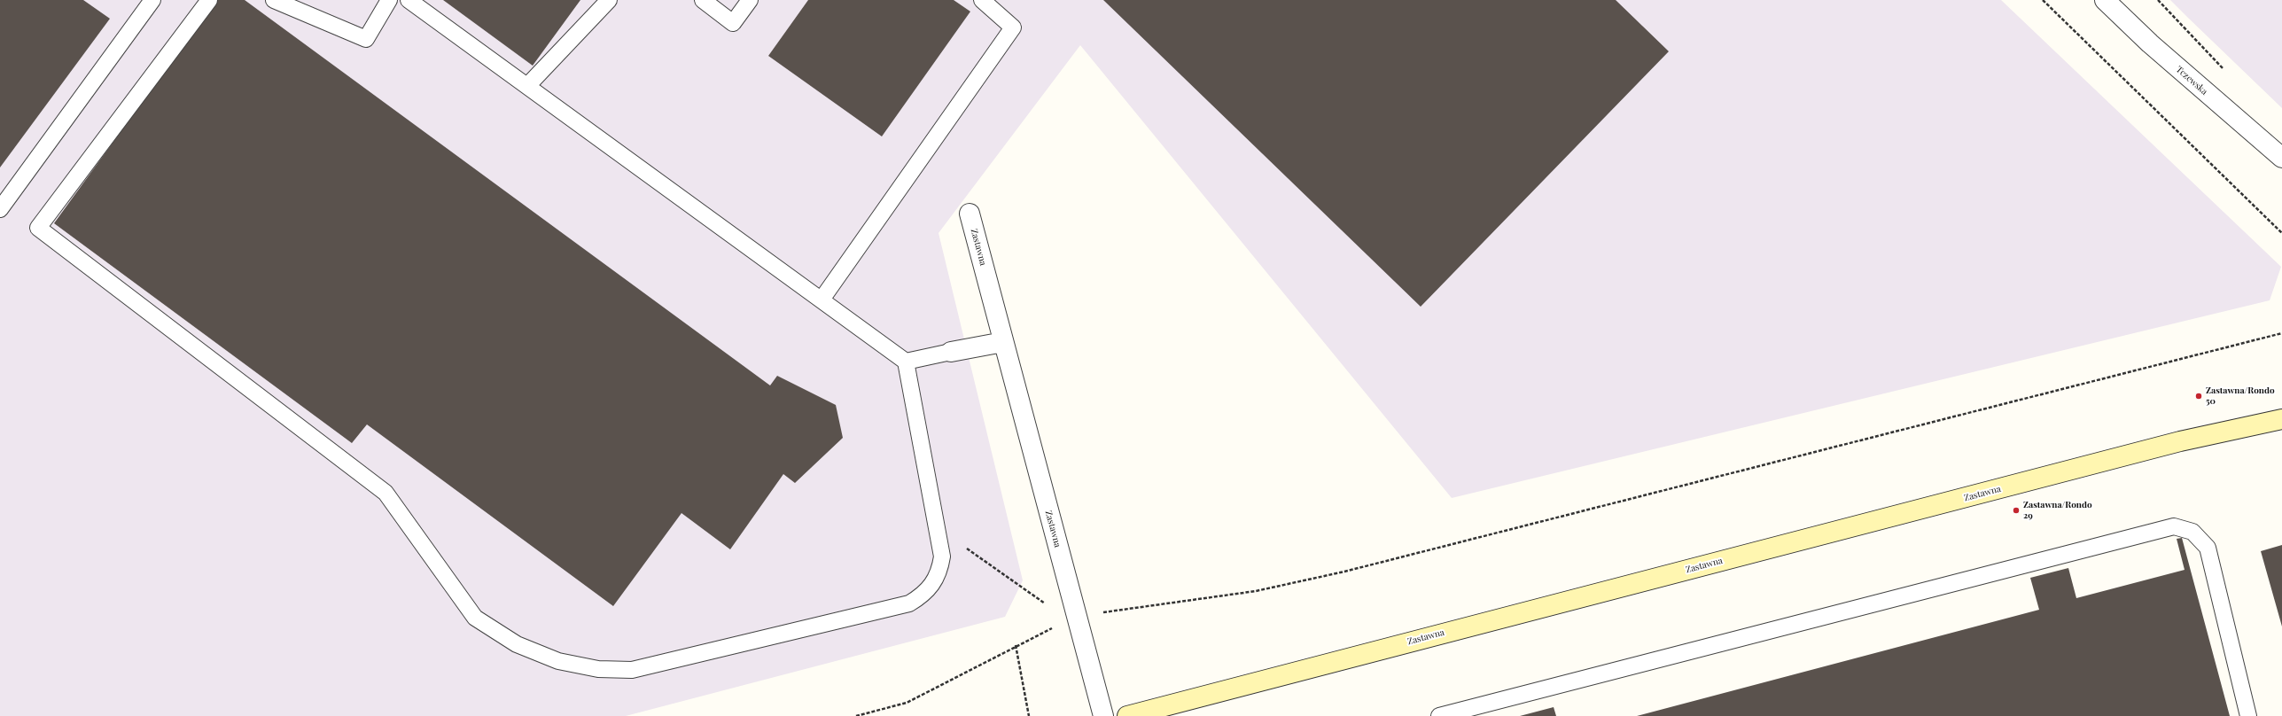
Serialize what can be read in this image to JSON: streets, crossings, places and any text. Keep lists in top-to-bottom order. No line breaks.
{"streets":{"main road":["Zastawna"],"street":["Tczewska"]},"places":["Zastawna/Rondo 50","Zastawna/Rondo 29"]}
